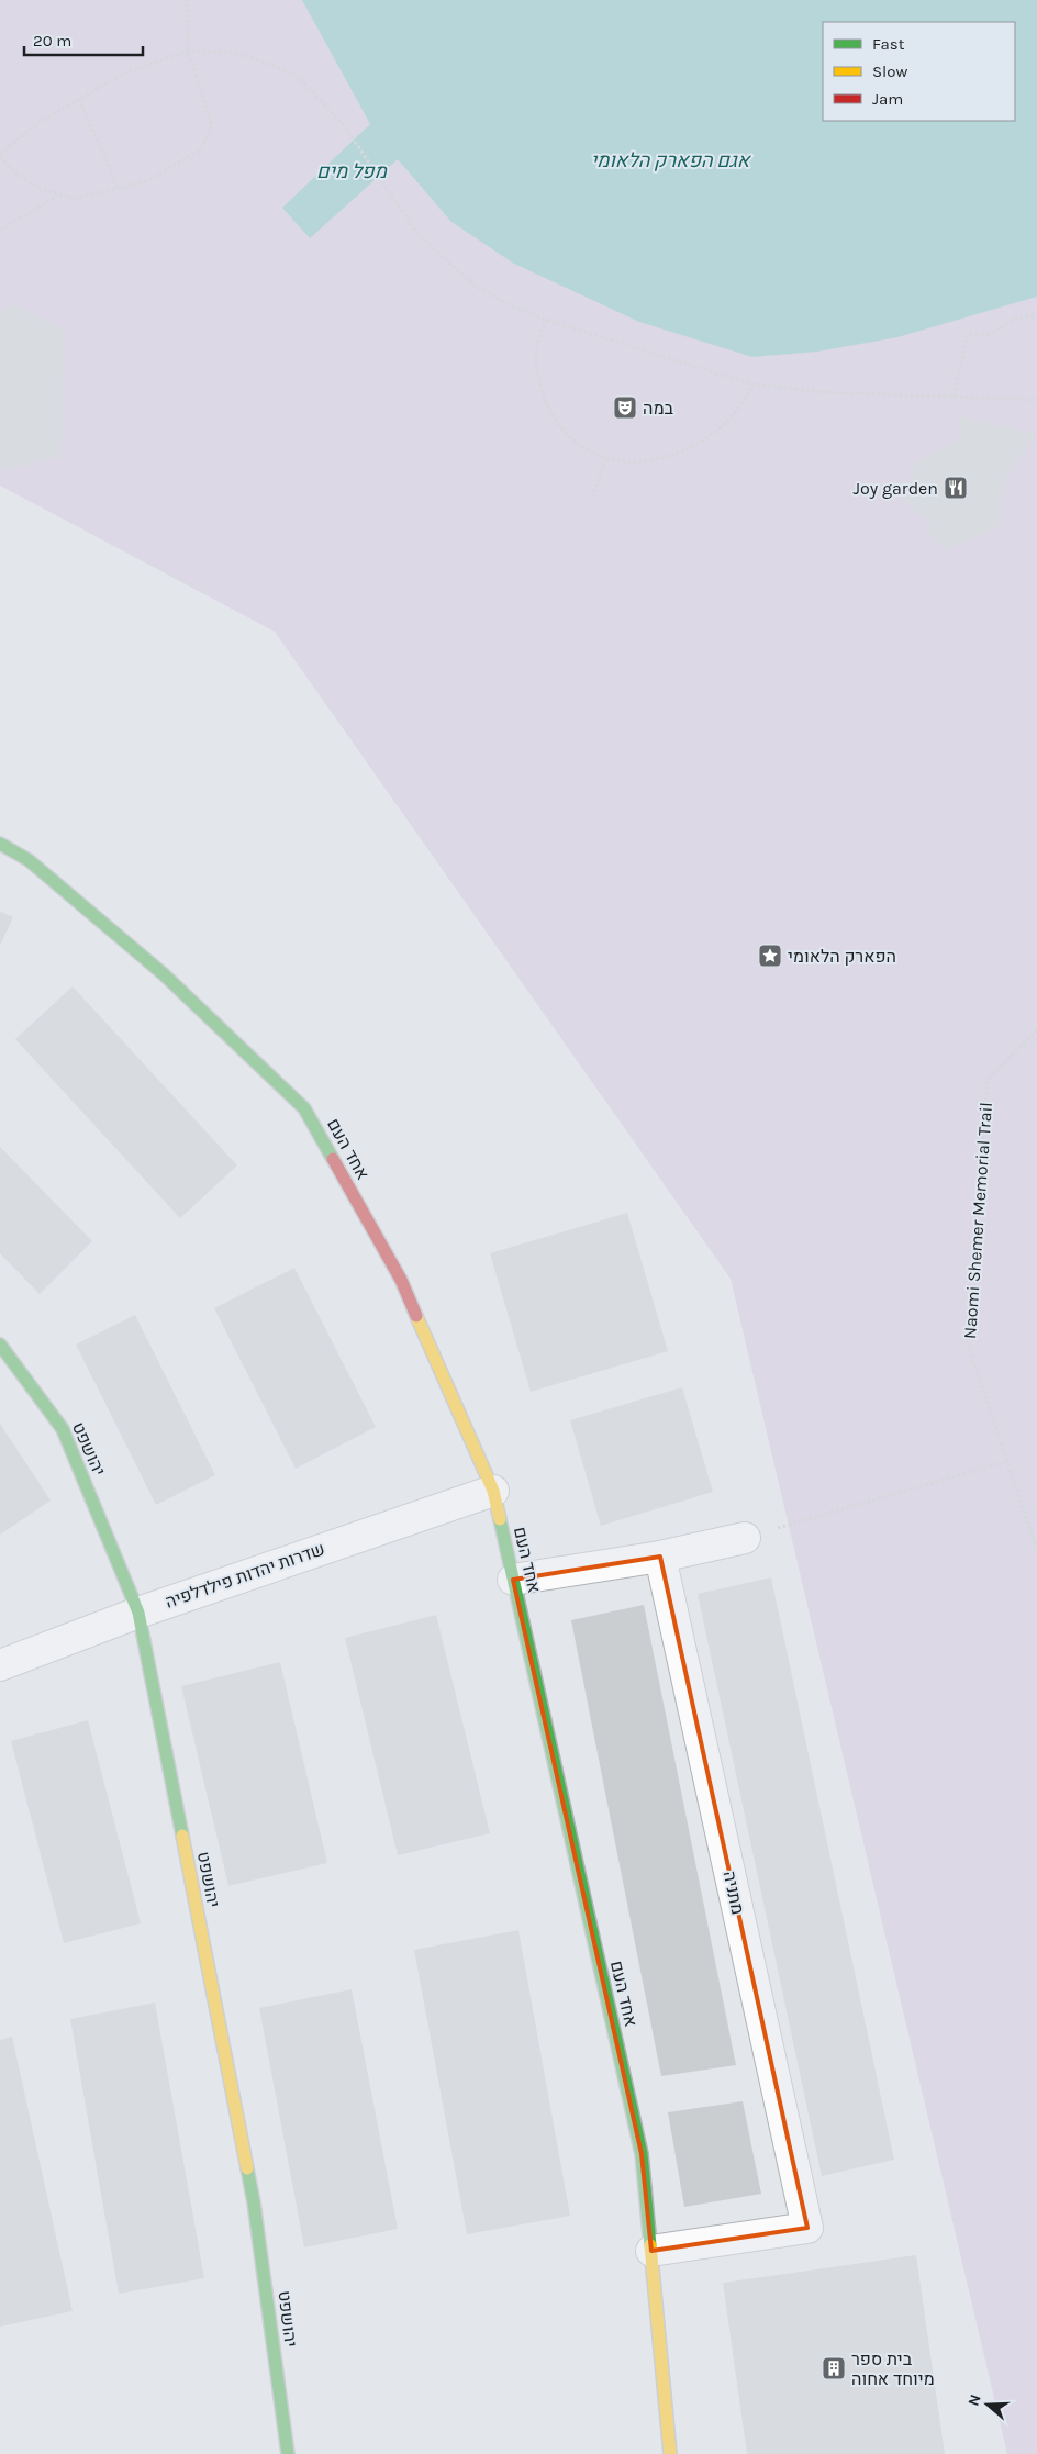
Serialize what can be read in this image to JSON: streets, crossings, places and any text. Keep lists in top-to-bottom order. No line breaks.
{"streets":{"street":["אחד העם","יהושפט","שדרות יהדות פילדלפיה","מתניה"],"path":["Naomi Shemer Memorial Trail"]},"crossings":[["אחד העם","שדרות יהדות פילדלפיה"],["אחד העם","מתניה"],["יהושפט","שדרות יהדות פילדלפיה"]],"water":["אגם הפארק הלאומי","מפל מים"],"places":{"theatre":["במה"],"restaurant":["Joy garden"],"place":["הפארק הלאומי"],"building":["בית ספר מיוחד אחוה"]},"legend":["Fast","Slow","Jam"],"scale_bar":"20 m","north":"left"}
